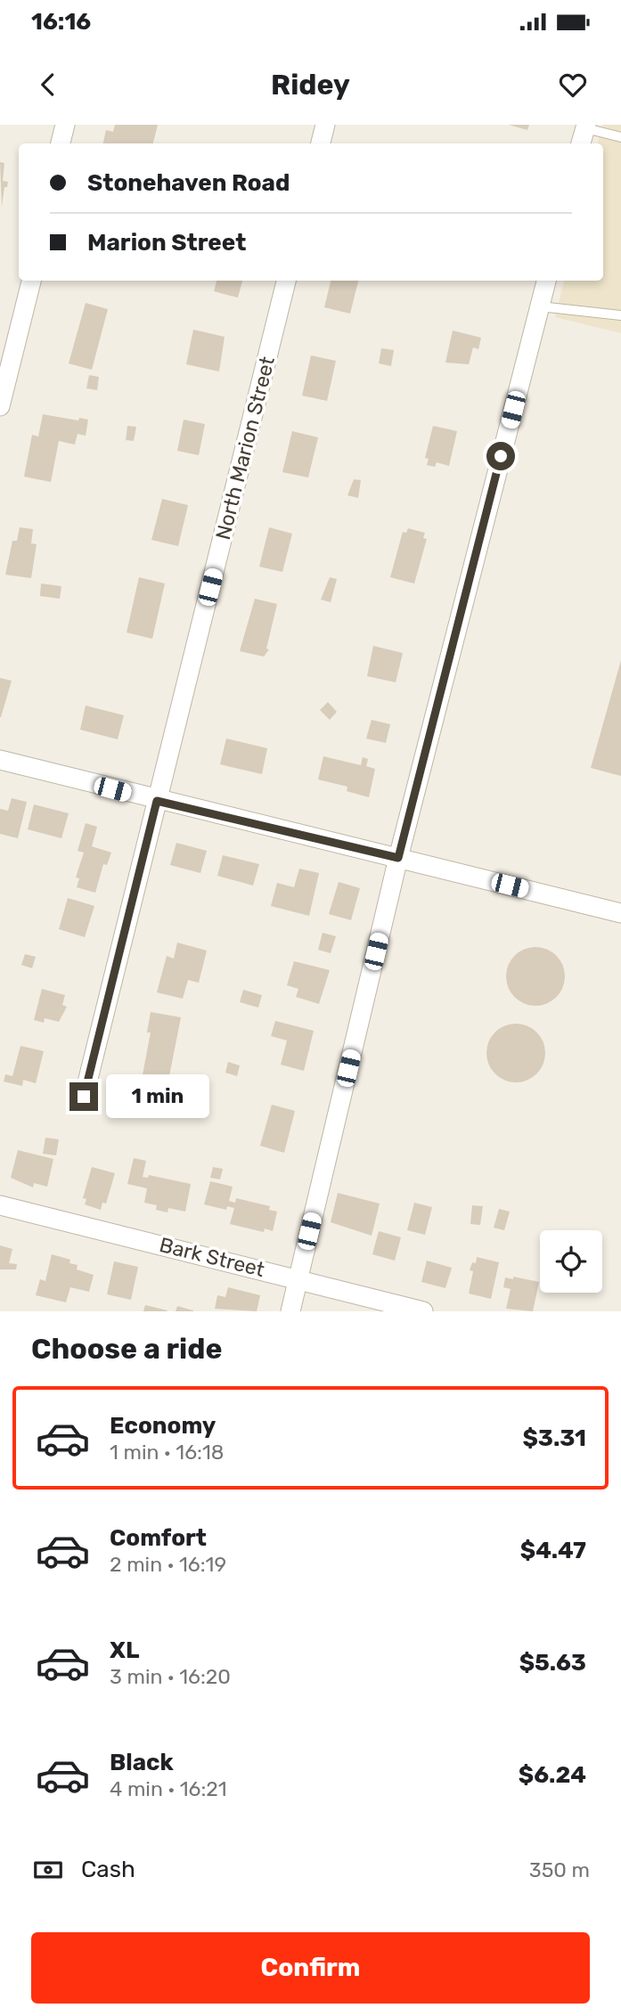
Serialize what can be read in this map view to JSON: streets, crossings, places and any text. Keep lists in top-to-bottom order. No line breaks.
{"streets":{"street":["North Marion Street","Bark Street"]},"page":{"status":"16:16","header":"Ridey","banner":["Stonehaven Road","Marion Street"],"bubble":"1 min","heading":"Choose a ride","list":[{"name":"Economy","note":"1 min · 16:18","value":"$3.31"},{"name":"Comfort","note":"2 min · 16:19","value":"$4.47"},{"name":"XL","note":"3 min · 16:20","value":"$5.63"},{"name":"Black","note":"4 min · 16:21","value":"$6.24"}],"pay":["Cash","350 m"],"buttons":"Confirm"}}
